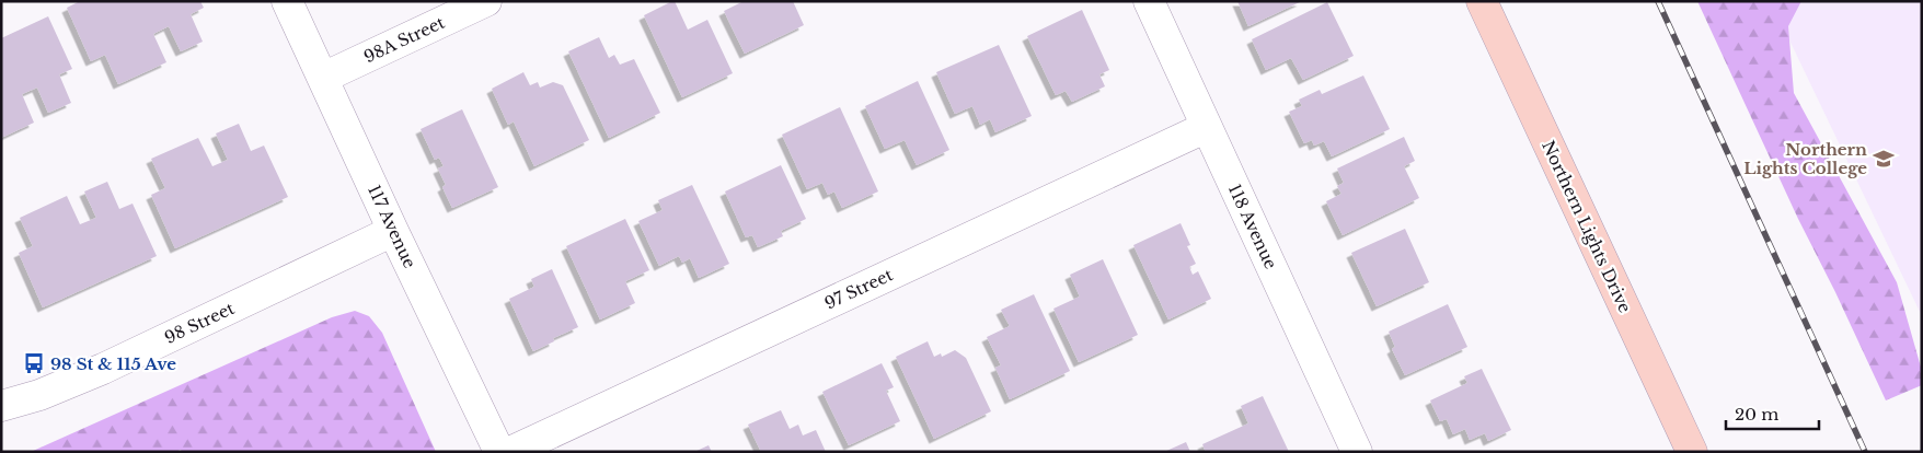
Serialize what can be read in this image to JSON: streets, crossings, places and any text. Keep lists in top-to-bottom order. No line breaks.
{"streets":{"main road":["Northern Lights Drive"],"street":["98A Street","117 Avenue","118 Avenue","97 Street","98 Street"]},"crossings":[["98A Street","117 Avenue"],["117 Avenue","98 Street"],["118 Avenue","97 Street"]],"places":{"school or university":["Northern Lights College"],"bus stop":["98 St & 115 Ave"]},"scale_bar":"20 m"}
